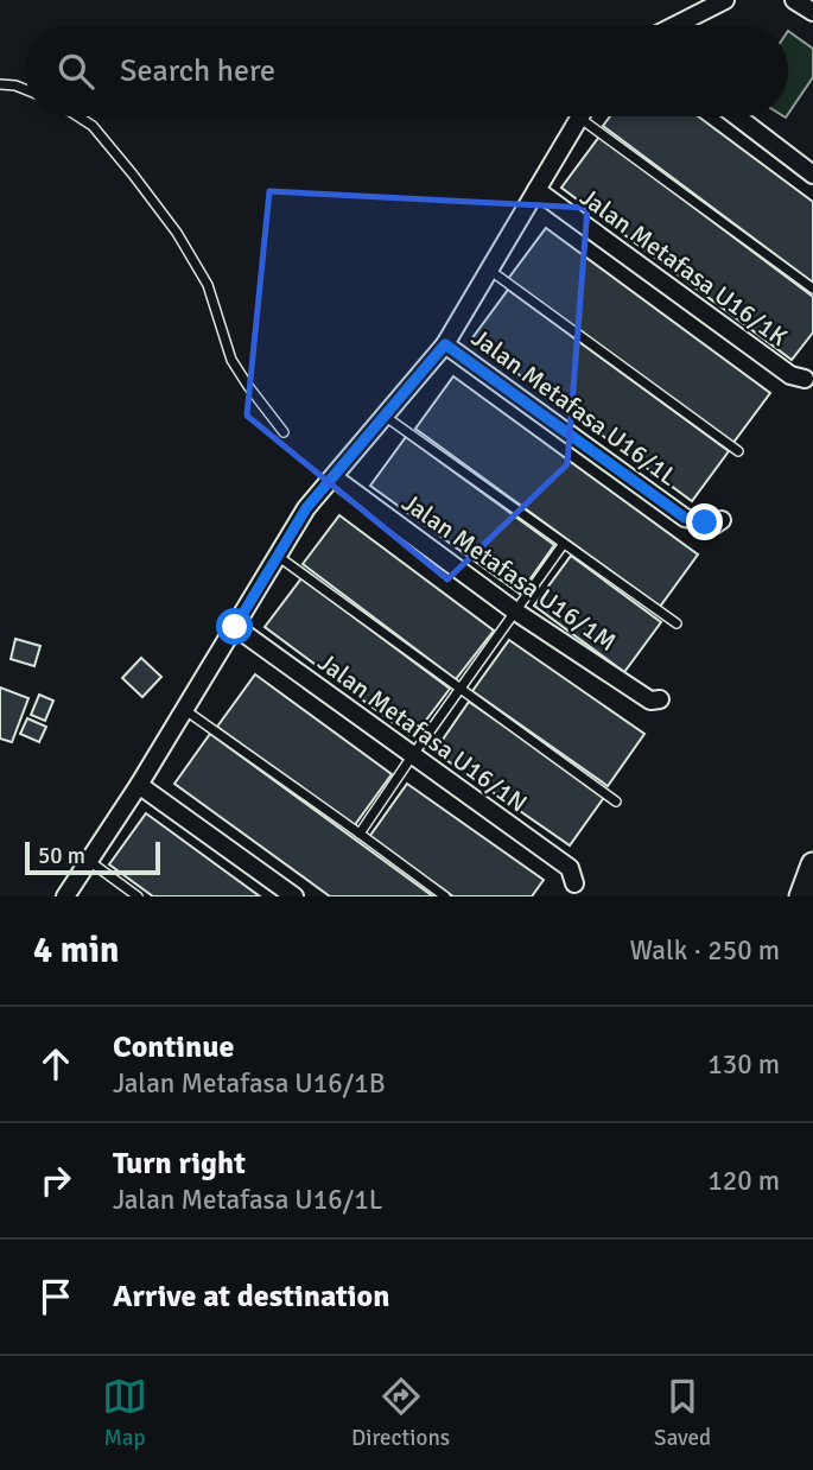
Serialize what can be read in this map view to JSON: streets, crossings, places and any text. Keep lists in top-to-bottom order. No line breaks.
{"streets":{"street":["Jalan Metafasa U16/1K","Jalan Metafasa U16/1L","Jalan Metafasa U16/1M","Jalan Metafasa U16/1N"]},"scale_bar":"50 m","page":{"search":"Search here","scale":"50 m","heading":["4 min","Walk · 250 m"],"list":[["Continue","Jalan Metafasa U16/1B","130 m"],["Turn right","Jalan Metafasa U16/1L","120 m"],"Arrive at destination"],"nav":["Map","Directions","Saved"]}}
